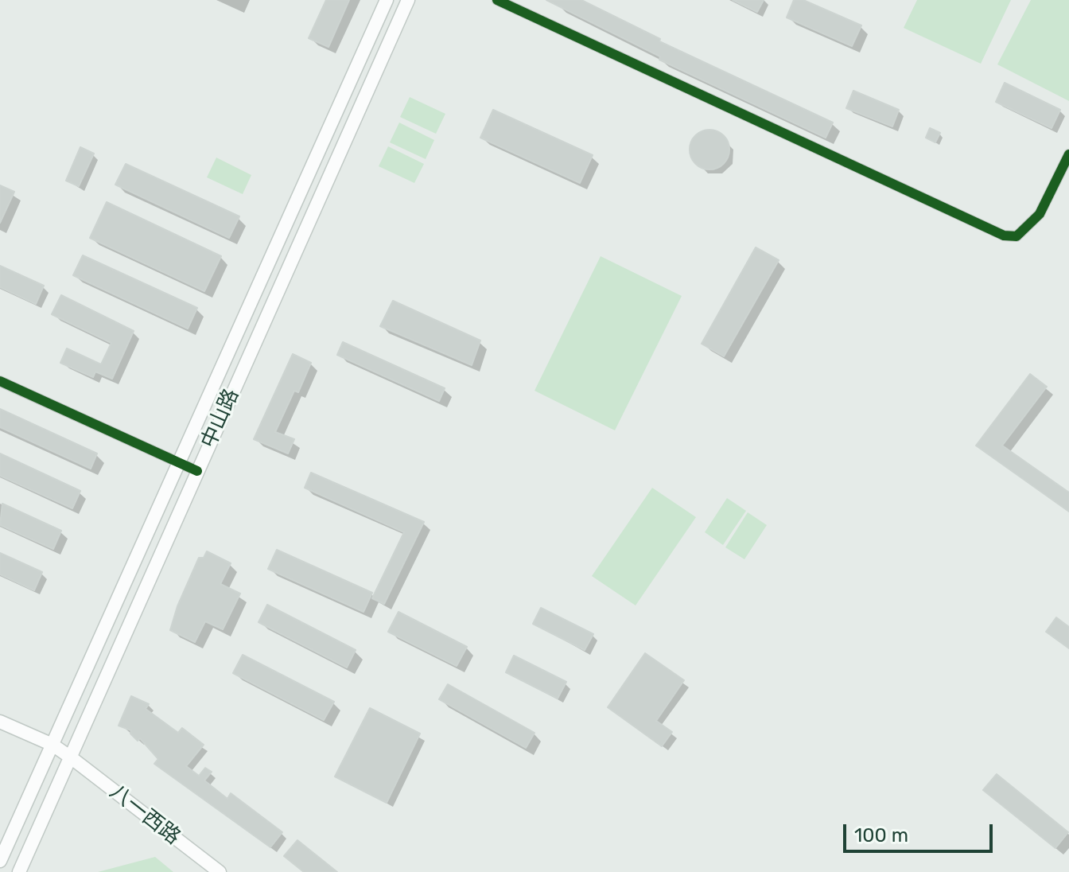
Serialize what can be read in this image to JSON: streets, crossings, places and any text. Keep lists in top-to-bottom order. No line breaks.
{"streets":{"main road":["中山路","八一西路"]},"crossings":[["中山路","八一西路"]],"scale_bar":"100 m"}
